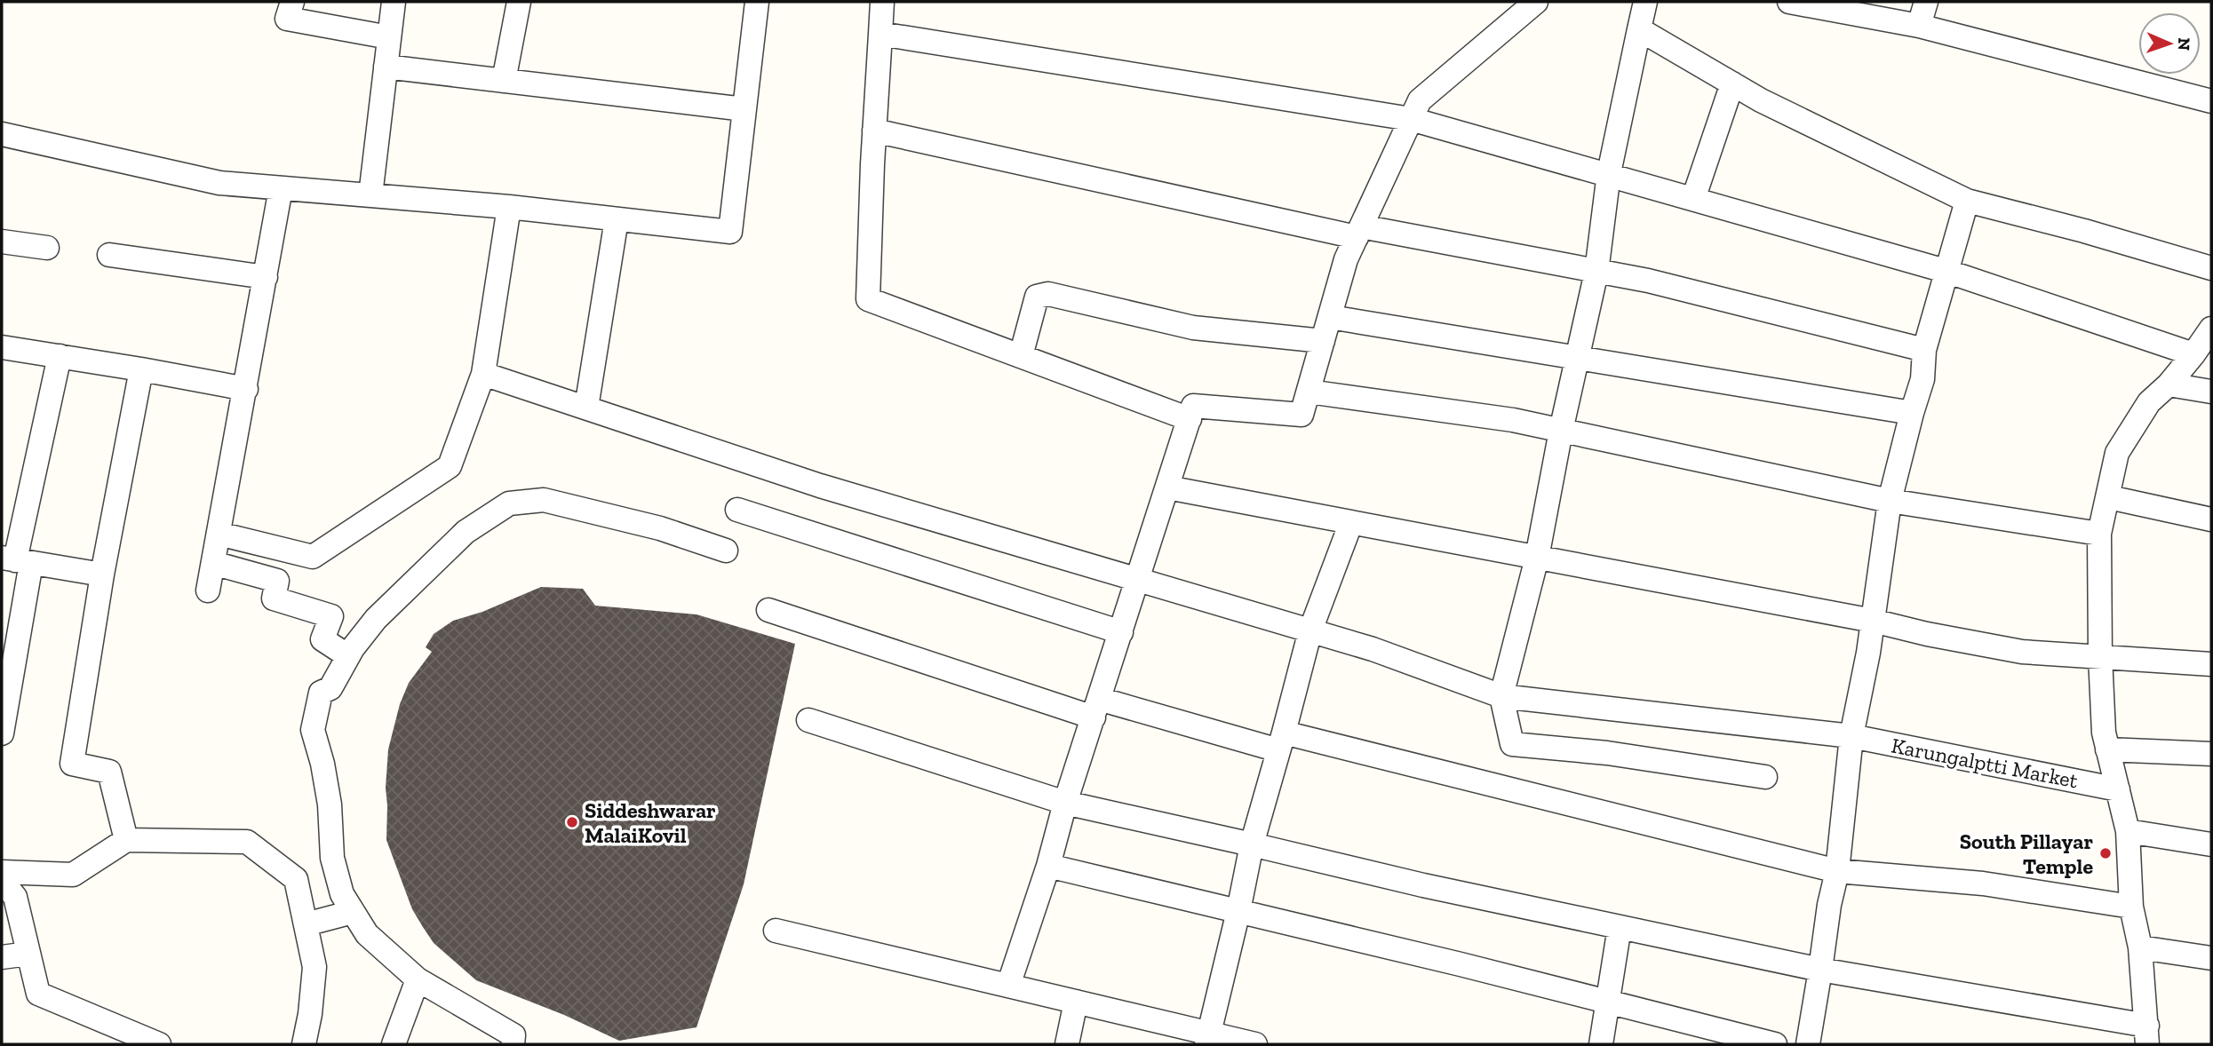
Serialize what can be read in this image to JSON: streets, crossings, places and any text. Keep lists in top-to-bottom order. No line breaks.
{"streets":{"street":["Karungalptti Market"]},"places":["Siddeshwarar MalaiKovil","South Pillayar Temple"],"north":"right"}
